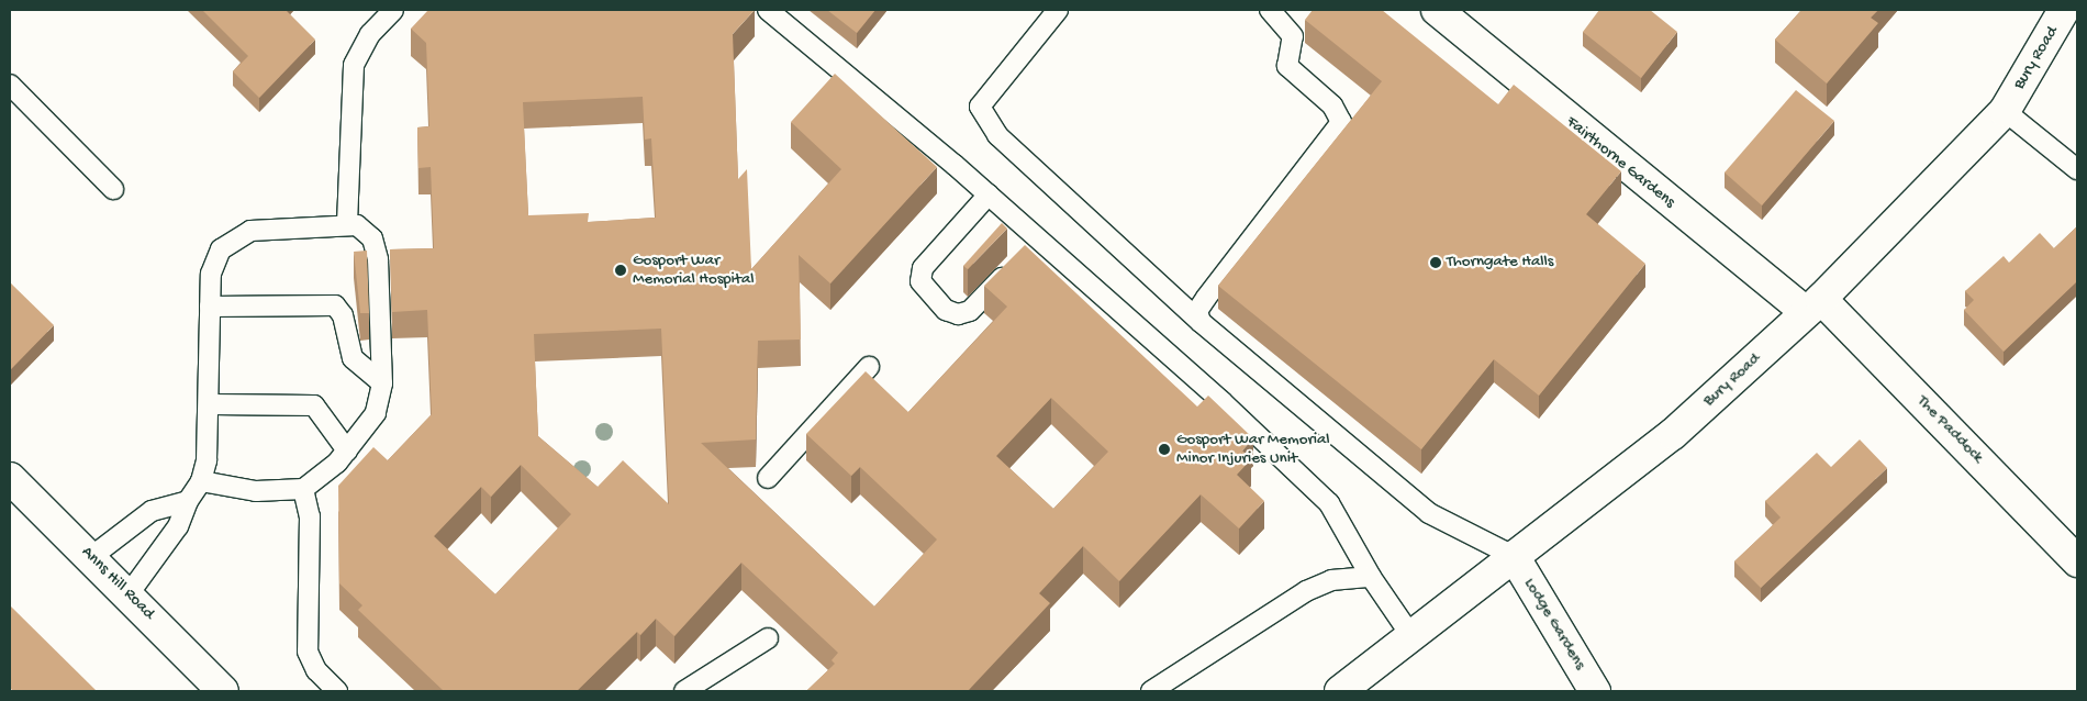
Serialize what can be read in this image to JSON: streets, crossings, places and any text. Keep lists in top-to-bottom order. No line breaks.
{"streets":{"street":["Bury Road","Fairthorne Gardens","The Paddock","Anns Hill Road","Lodge Gardens"]},"crossings":[["Bury Road","Fairthorne Gardens"],["Bury Road","The Paddock"],["Bury Road","Lodge Gardens"],["Fairthorne Gardens","The Paddock"]],"places":["Thorngate Halls","Gosport War Memorial Hospital","Gosport War Memorial Minor Injuries Unit"]}
